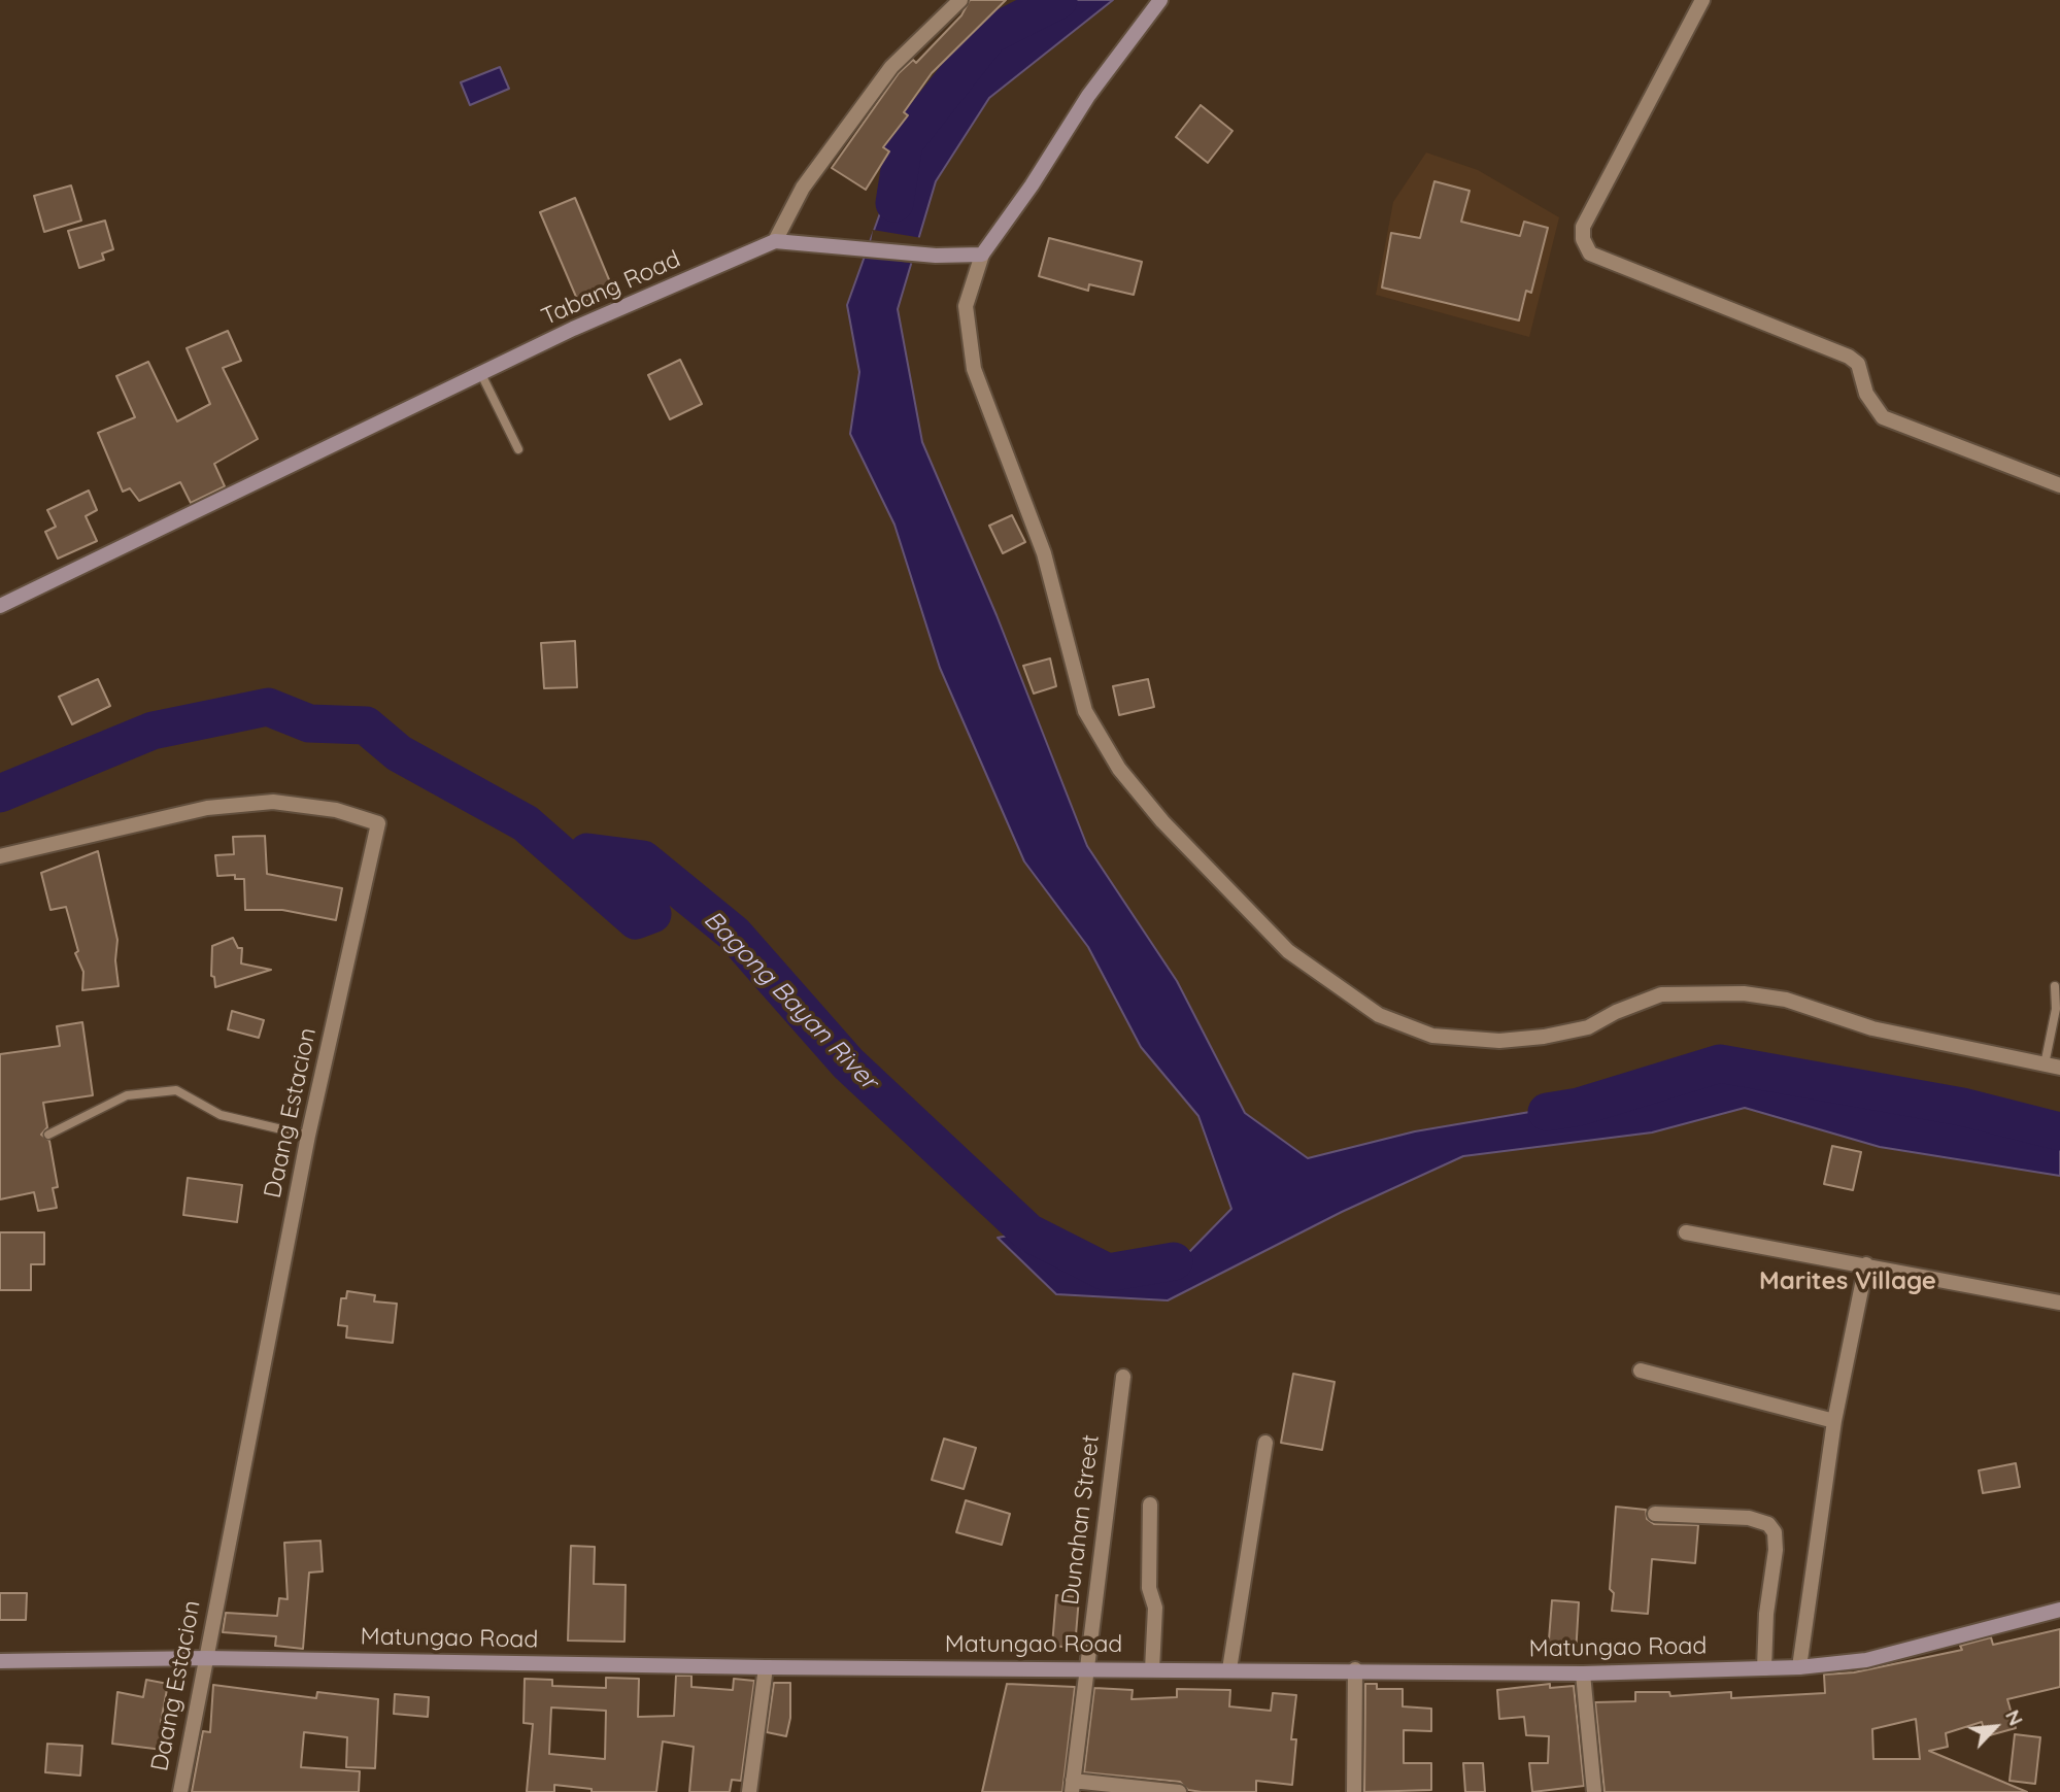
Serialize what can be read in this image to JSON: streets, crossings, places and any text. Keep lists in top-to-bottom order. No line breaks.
{"streets":{"main road":["Tabang Road","Matungao Road"],"street":["Daang Estacion","Dunahan Street"]},"crossings":[["Daang Estacion","Matungao Road"],["Dunahan Street","Matungao Road"]],"districts":["Marites Village"],"water":["Bagong Bayan River"],"north":"top right"}
